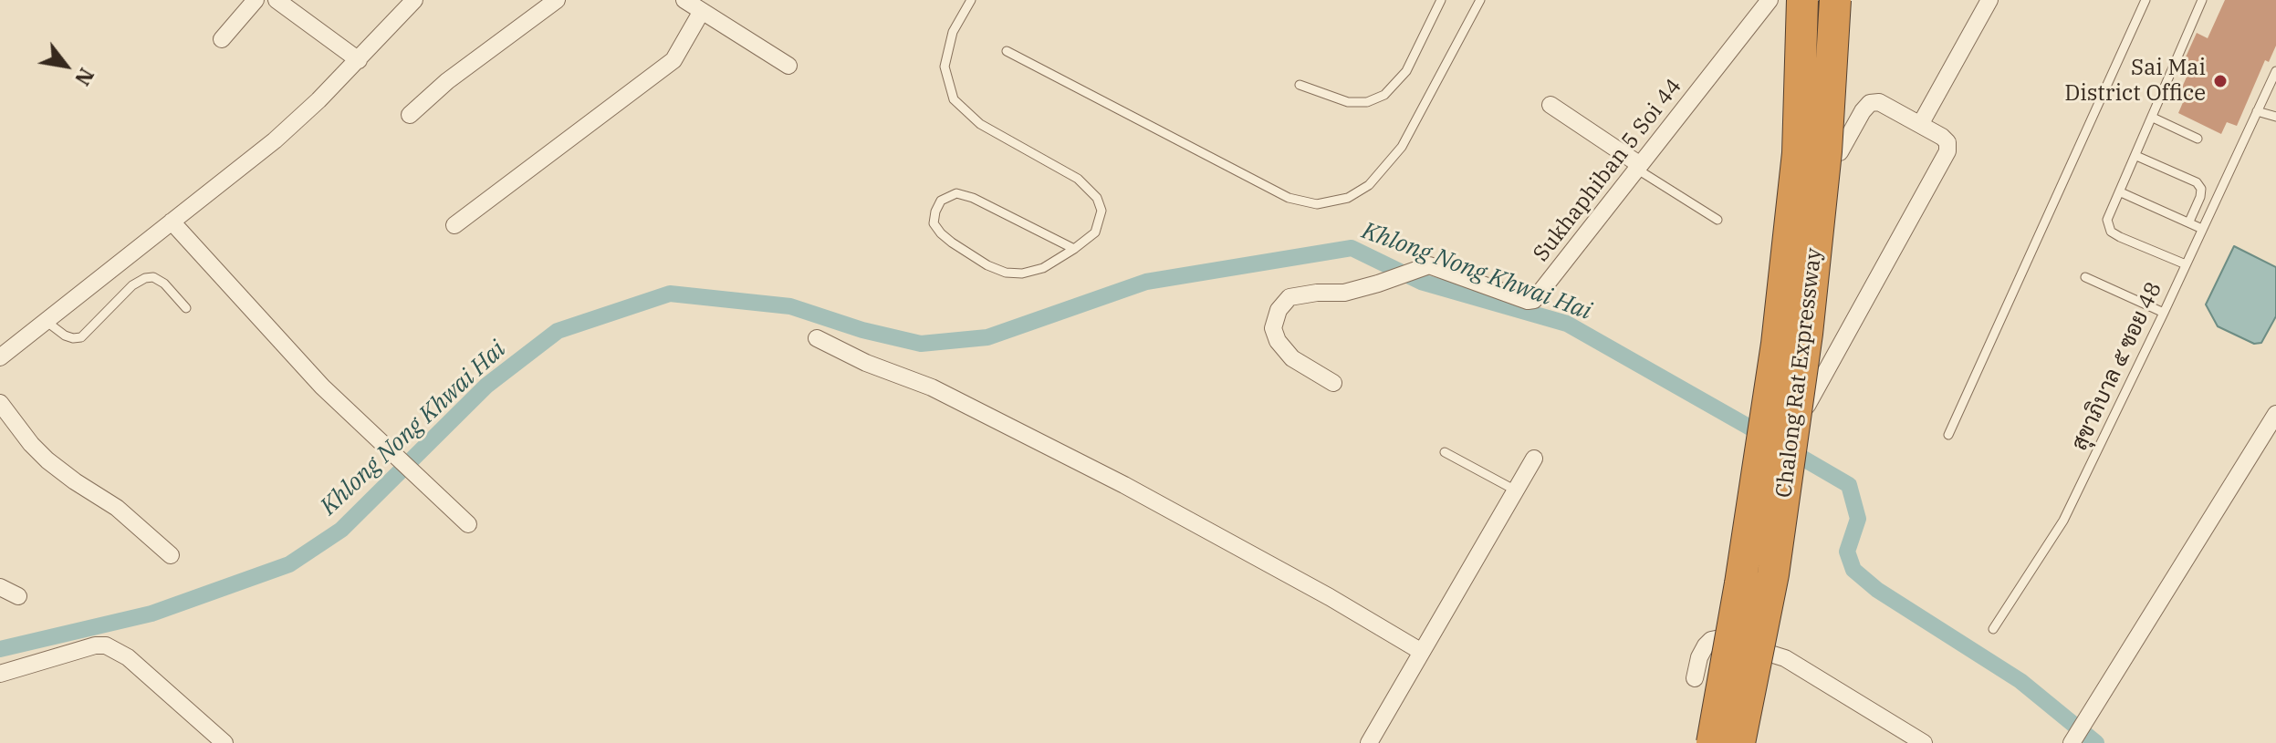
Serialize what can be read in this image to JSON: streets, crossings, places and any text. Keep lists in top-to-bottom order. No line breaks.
{"streets":{"highway":["Chalong Rat Expressway"],"street":["Sukhaphiban 5 Soi 44"],"lane":["สุขาภิบาล ๕ ซอย 48"]},"water":["Khlong Nong Khwai Hai"],"places":["Sai Mai District Office"],"north":"bottom right"}
